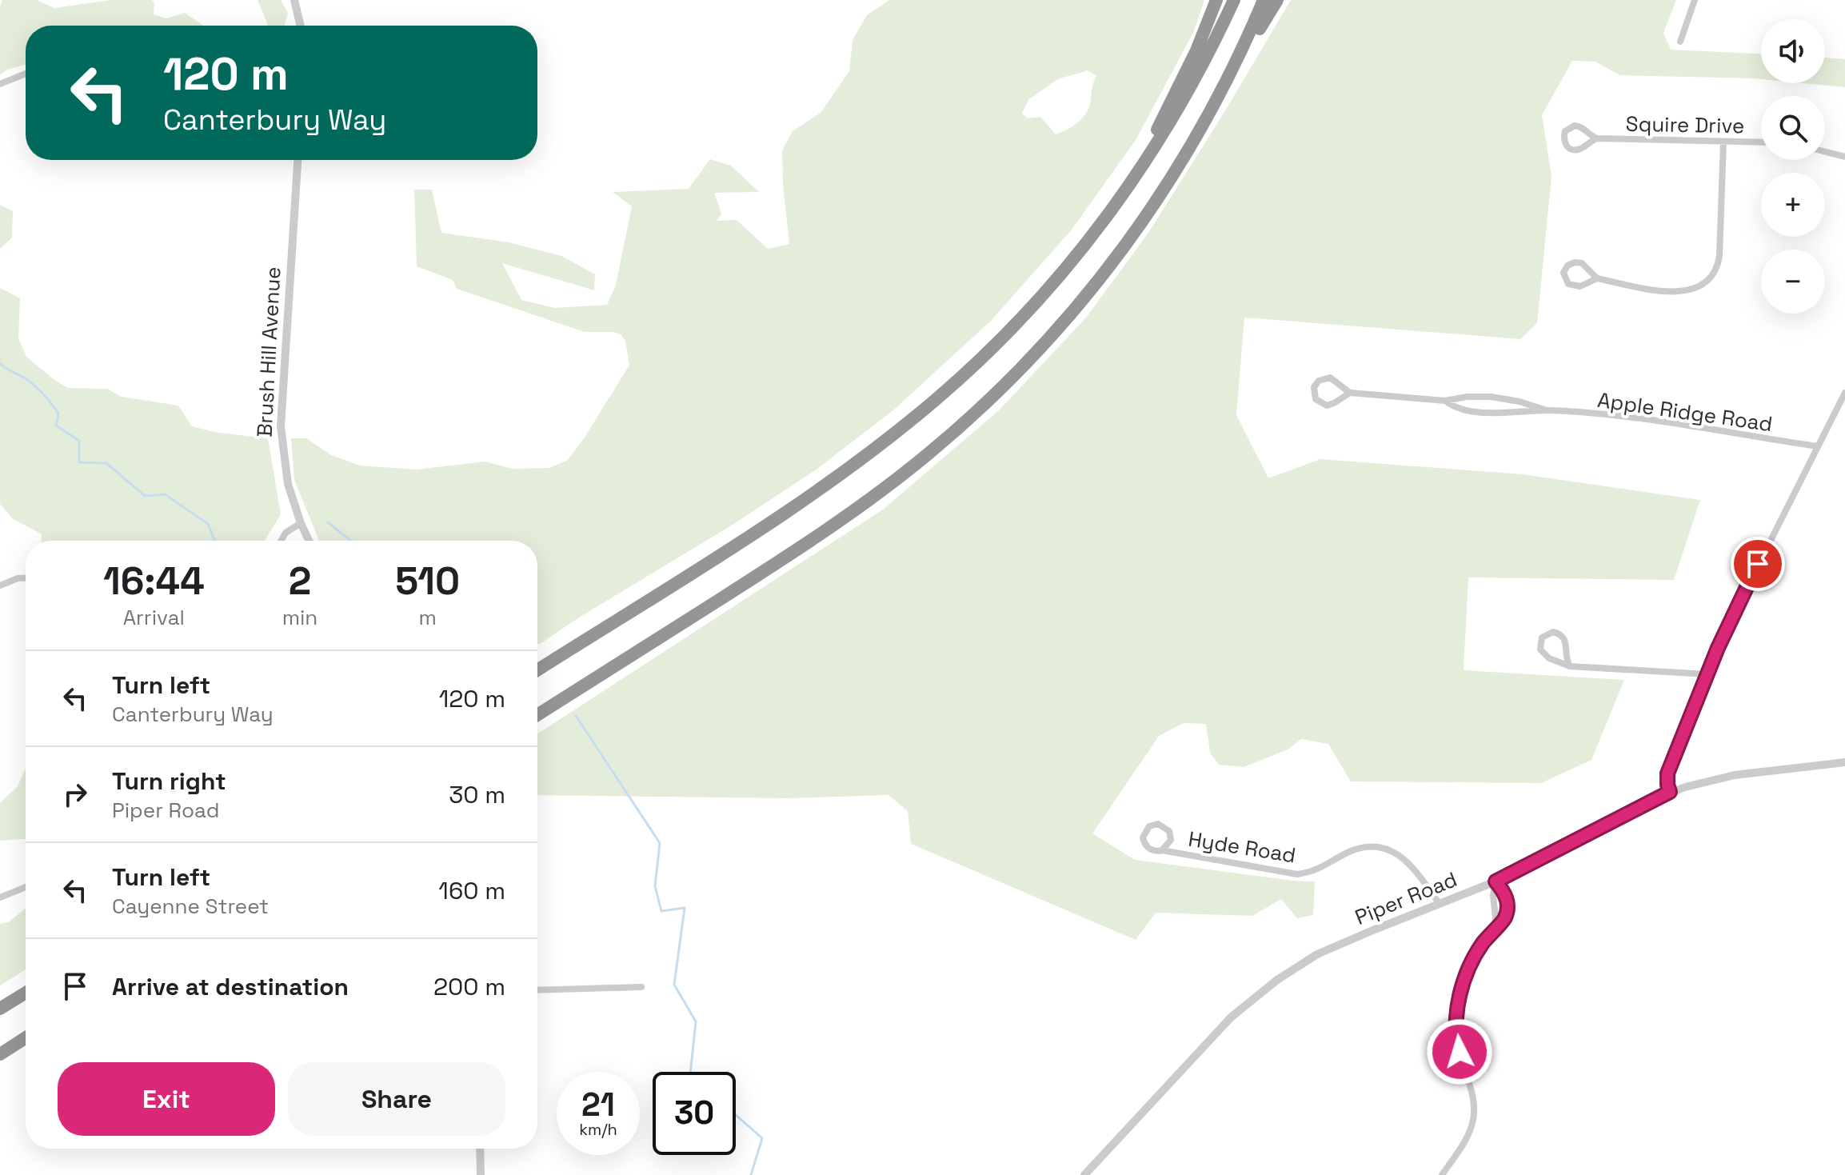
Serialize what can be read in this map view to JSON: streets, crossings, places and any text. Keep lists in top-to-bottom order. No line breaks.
{"streets":{"street":["Squire Drive","Brush Hill Avenue","Apple Ridge Road","Hyde Road","Piper Road"]},"crossings":[["Hyde Road","Piper Road"]],"page":{"map_buttons":["+","−"],"turn":["120 m","Canterbury Way"],"eta":["16:44","Arrival","2","min","510","m"],"list":[{"name":"Turn left","note":"Canterbury Way","value":"120 m"},{"name":"Turn right","note":"Piper Road","value":"30 m"},{"name":"Turn left","note":"Cayenne Street","value":"160 m"},{"name":"Arrive at destination","value":"200 m"}],"buttons":["Exit","Share"],"speed":"21 km/h","limit":"30"}}
